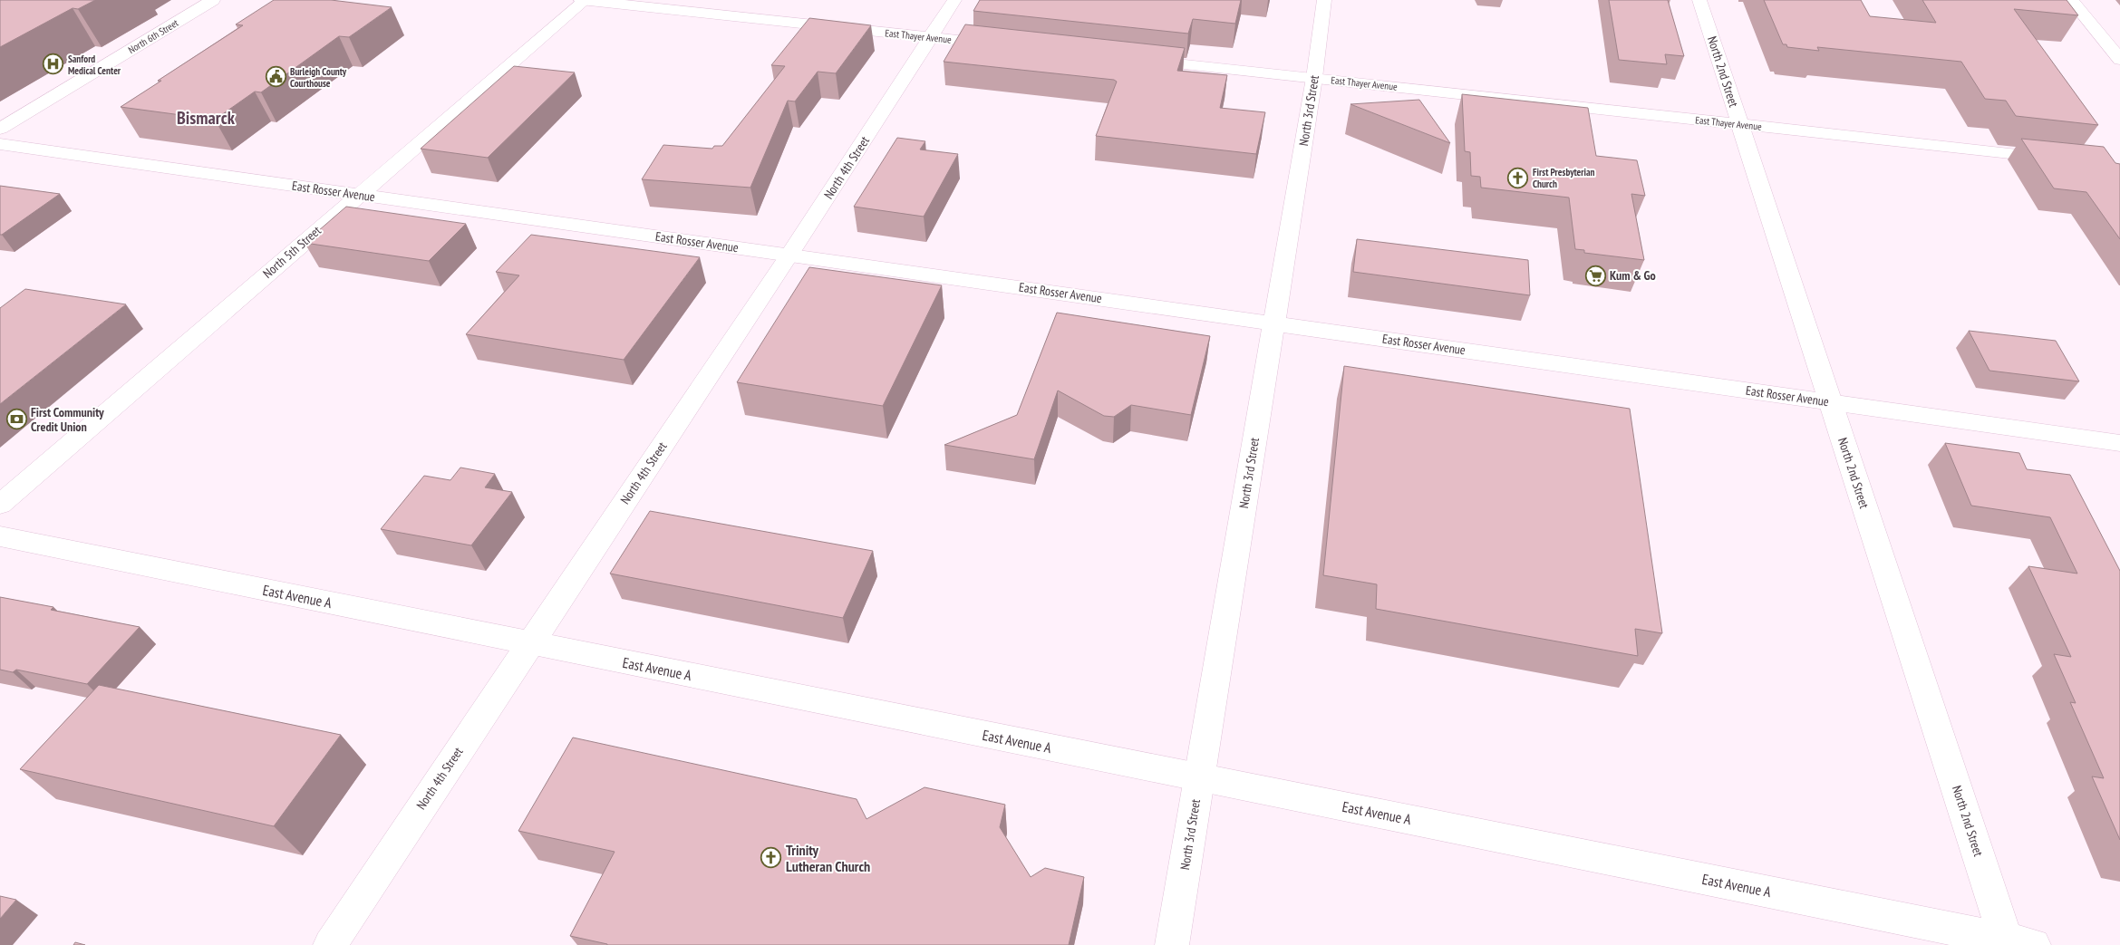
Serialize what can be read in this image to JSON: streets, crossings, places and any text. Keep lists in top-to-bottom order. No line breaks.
{"streets":{"street":["North 6th Street","East Thayer Avenue","North 2nd Street","North 3rd Street","North 4th Street","East Rosser Avenue","North 5th Street","East Avenue A"]},"crossings":[["East Thayer Avenue","North 2nd Street"],["East Thayer Avenue","North 3rd Street"],["East Thayer Avenue","North 4th Street"],["East Thayer Avenue","North 5th Street"],["North 2nd Street","East Rosser Avenue"],["North 2nd Street","East Avenue A"],["North 3rd Street","East Rosser Avenue"],["North 3rd Street","East Avenue A"],["North 4th Street","East Rosser Avenue"],["North 4th Street","East Avenue A"],["East Rosser Avenue","North 5th Street"]],"districts":["Bismarck"],"places":{"hospital":["Sanford Medical Center"],"public building":["Burleigh County Courthouse"],"church":["First Presbyterian Church","Trinity Lutheran Church"],"supermarket":["Kum & Go"],"bank":["First Community Credit Union"]}}
